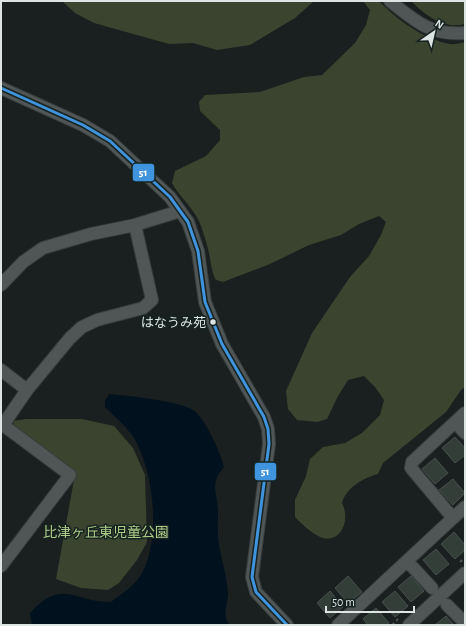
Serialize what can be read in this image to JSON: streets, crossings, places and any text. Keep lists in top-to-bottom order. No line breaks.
{"parks":["比津ヶ丘東児童公園"],"places":["はなうみ苑"],"lines":["transit line 51"],"scale_bar":"50 m","north":"top right"}
